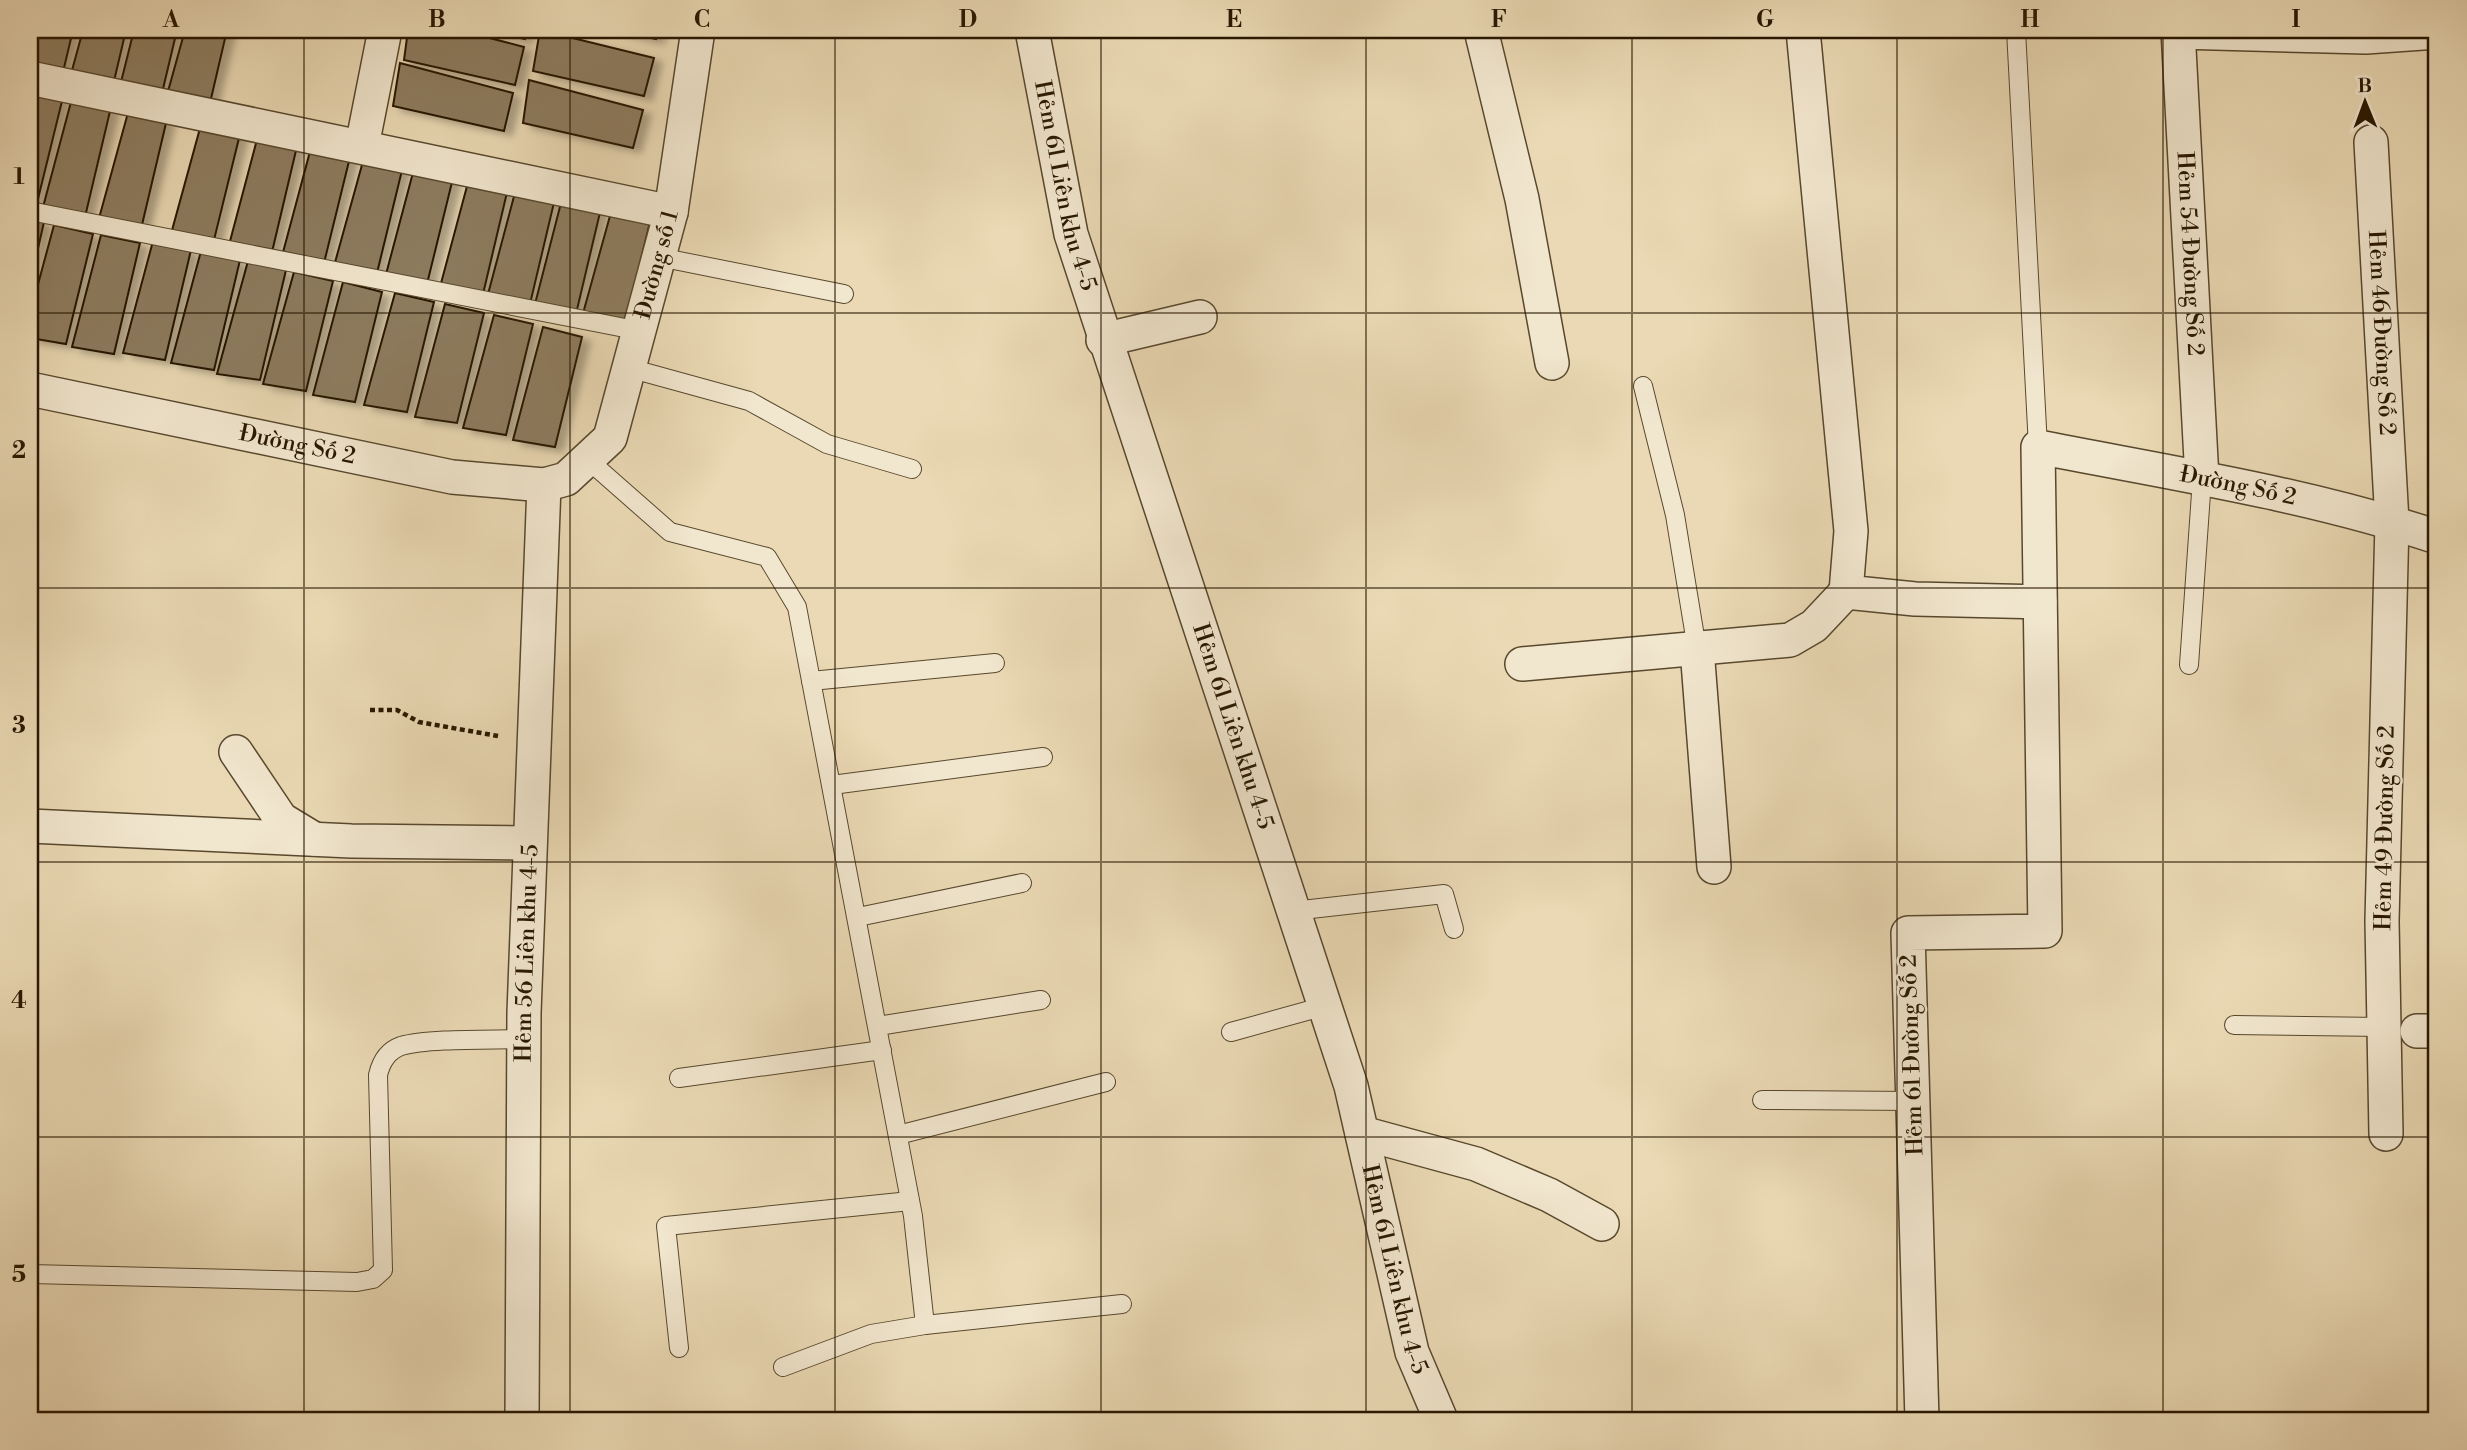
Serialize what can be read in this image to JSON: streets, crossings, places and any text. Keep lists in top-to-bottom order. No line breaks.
{"streets":{"street":["Hẻm 61 Liên khu 4-5","Hẻm 54 Đường Số 2","Đường số 1","Hẻm 46 Đường Số 2","Đường Số 2","Hẻm 49 Đường Số 2","Hẻm 56 Liên khu 4-5","Hẻm 61 Đường Số 2"]},"crossings":[["Hẻm 54 Đường Số 2","Đường Số 2"],["Đường số 1","Đường Số 2"],["Đường số 1","Hẻm 56 Liên khu 4-5"],["Hẻm 46 Đường Số 2","Đường Số 2"],["Hẻm 46 Đường Số 2","Hẻm 49 Đường Số 2"],["Đường Số 2","Hẻm 49 Đường Số 2"],["Đường Số 2","Hẻm 56 Liên khu 4-5"],["Đường Số 2","Hẻm 61 Đường Số 2"]],"north":"top","grid":{"columns":["A","B","C","D","E","F","G","H","I"],"rows":["1","2","3","4","5"]}}
